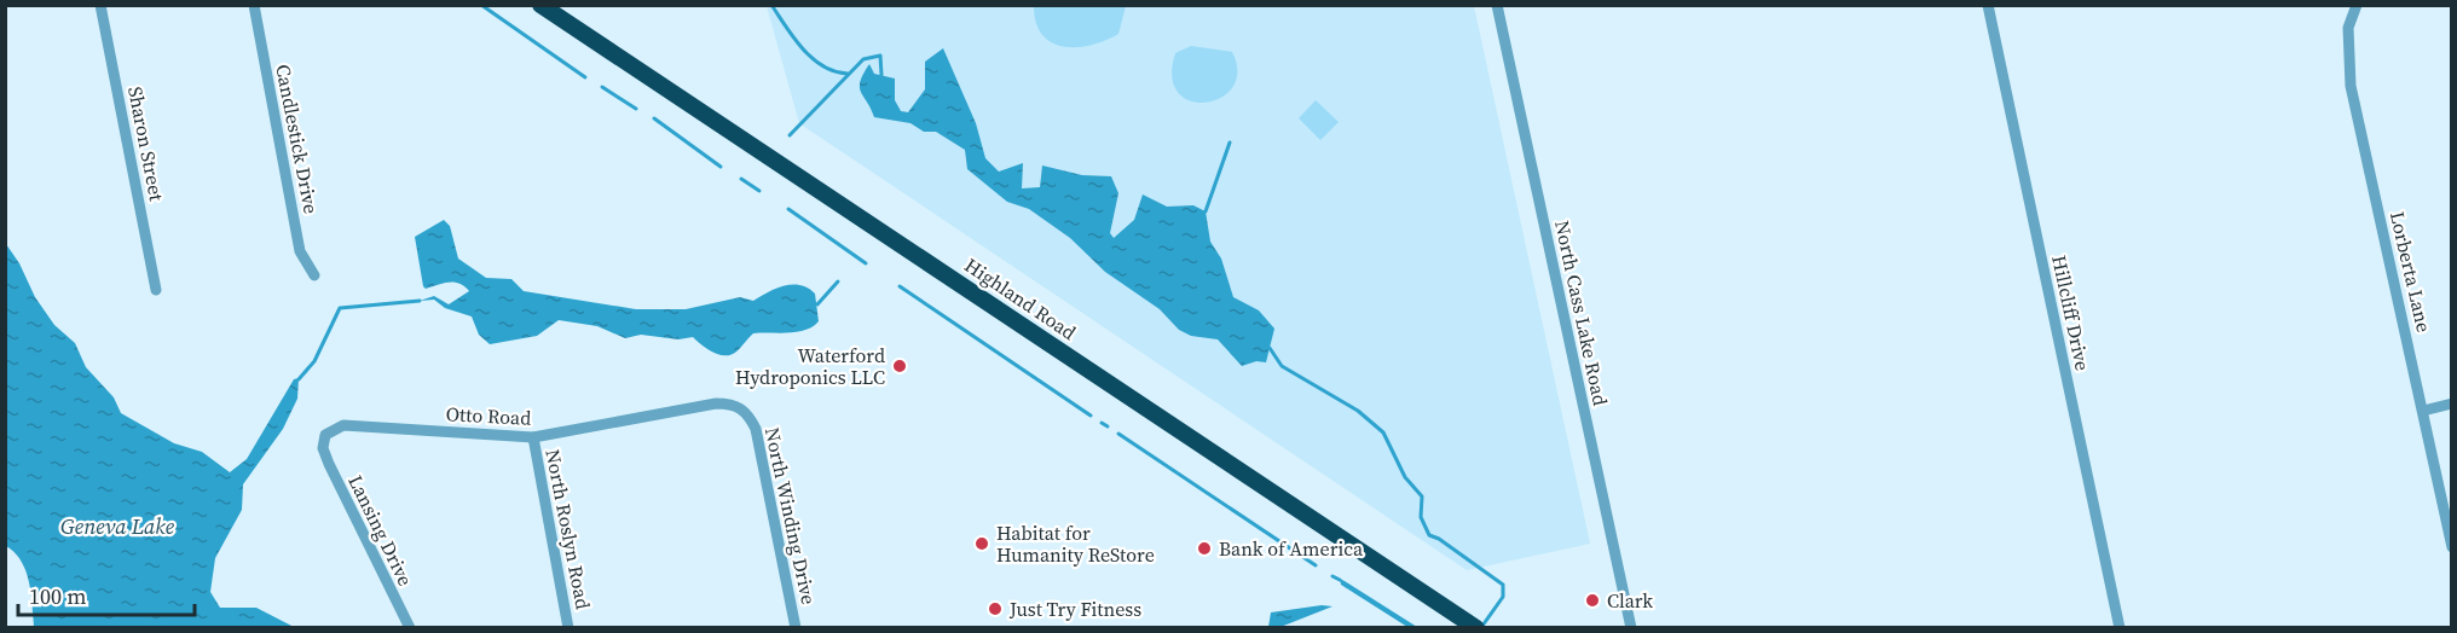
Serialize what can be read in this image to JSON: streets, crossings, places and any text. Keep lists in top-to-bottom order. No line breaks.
{"streets":{"highway":["Highland Road"],"street":["Candlestick Drive","Sharon Street","Lorberta Lane","North Cass Lake Road","Hillcliff Drive","Otto Road","North Winding Drive","North Roslyn Road","Lansing Drive"]},"crossings":[["Otto Road","North Winding Drive"],["Otto Road","North Roslyn Road"],["Otto Road","Lansing Drive"]],"water":["Geneva Lake"],"places":["Waterford Hydroponics LLC","Habitat for Humanity ReStore","Bank of America","Clark","Just Try Fitness"],"scale_bar":"100 m"}
